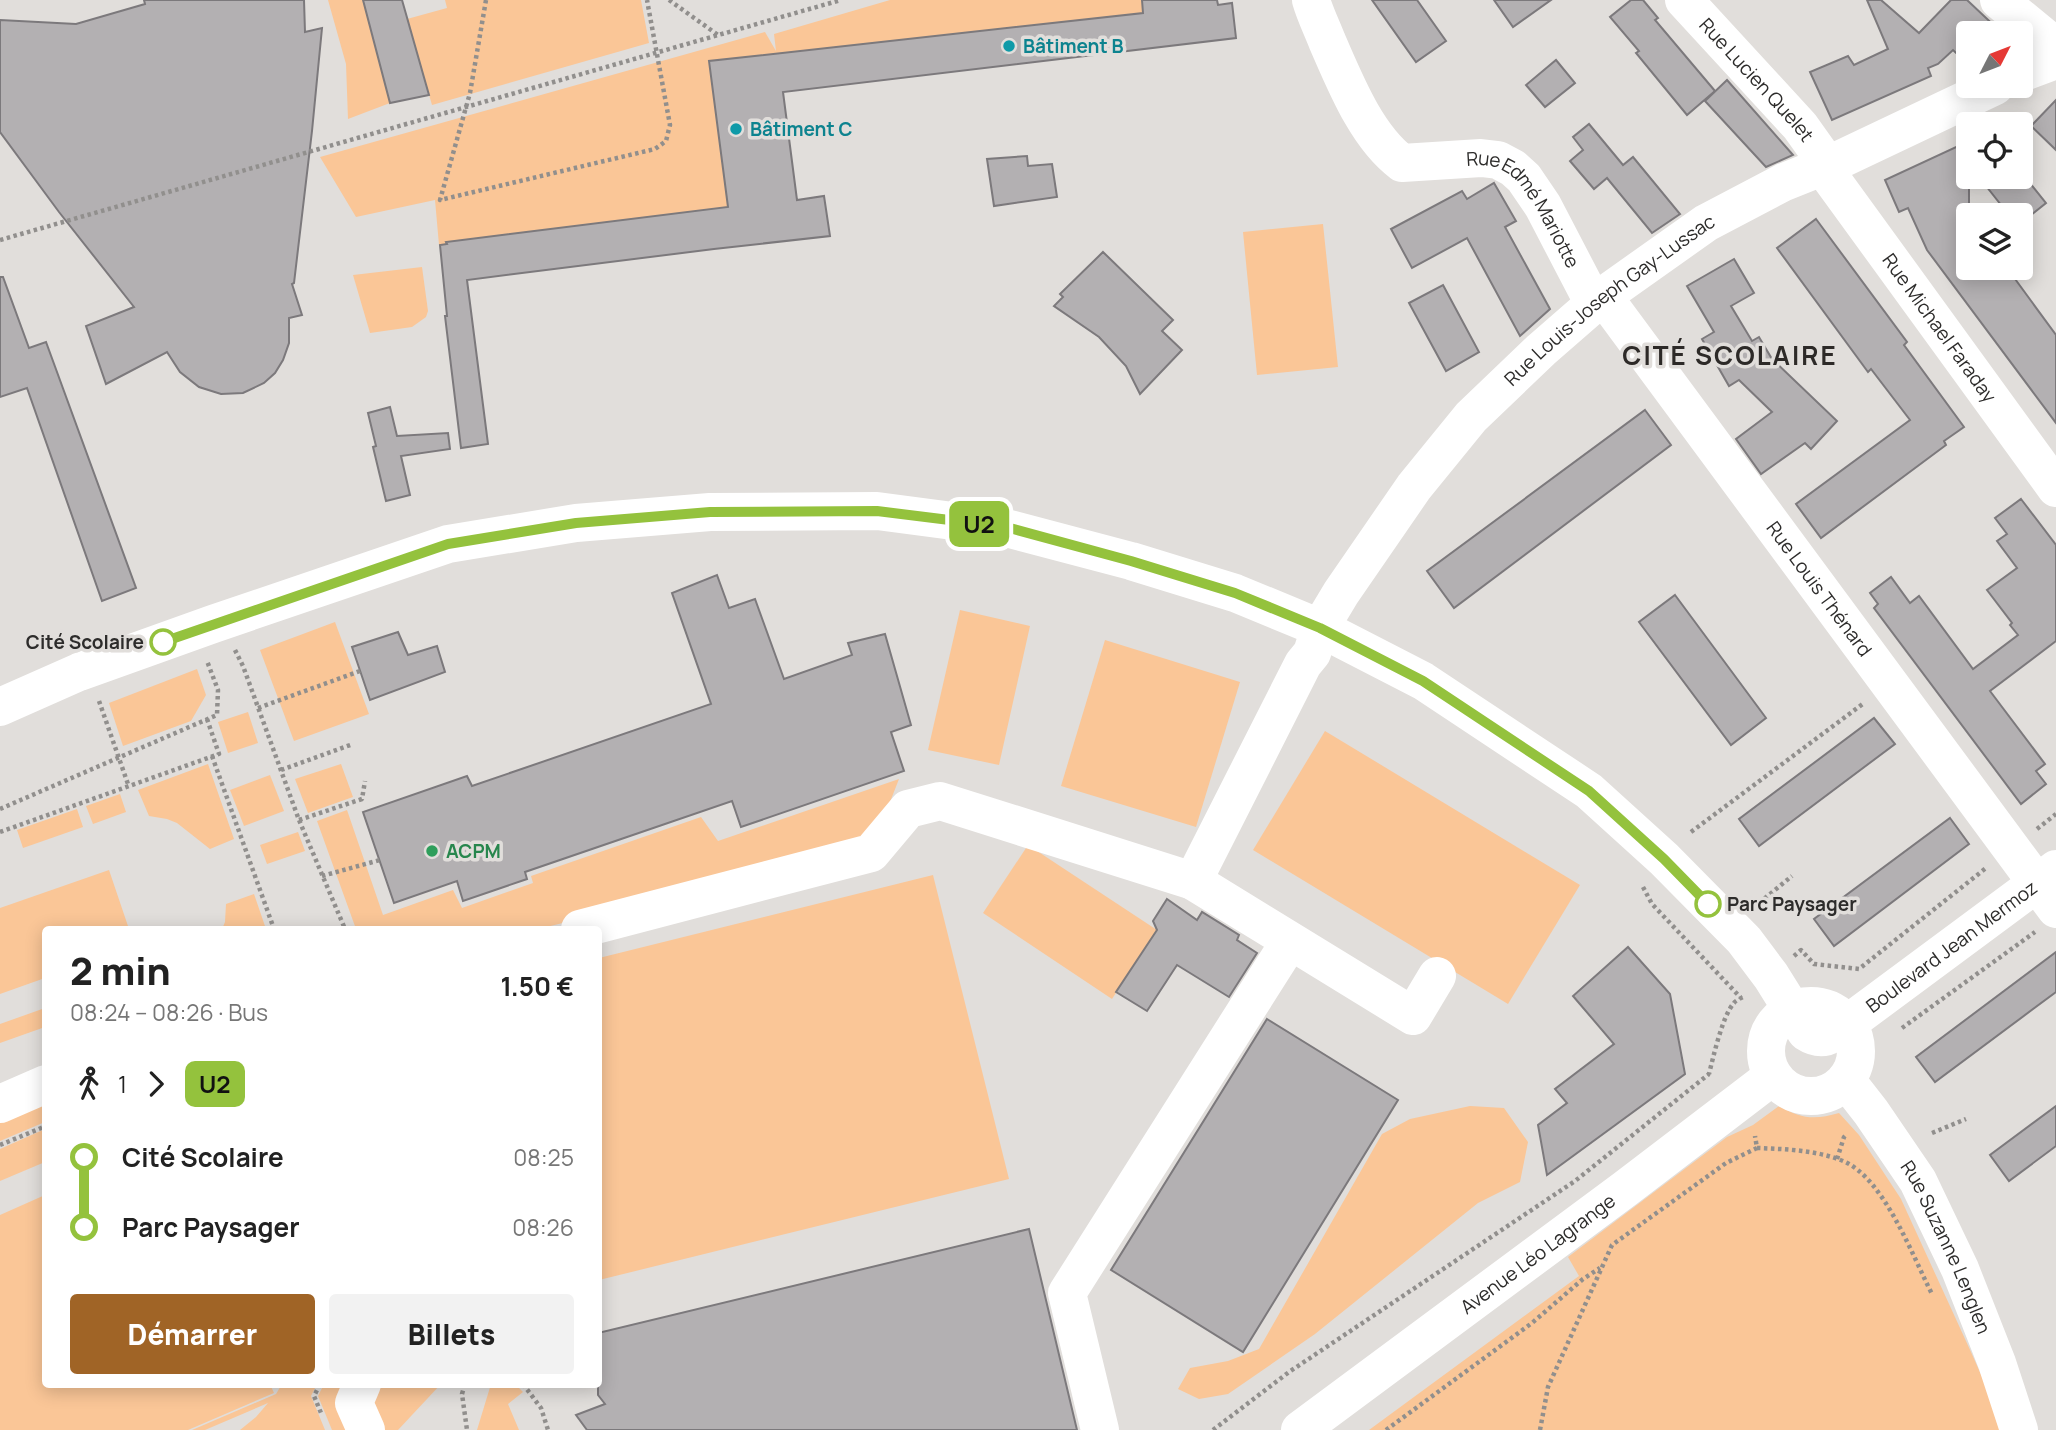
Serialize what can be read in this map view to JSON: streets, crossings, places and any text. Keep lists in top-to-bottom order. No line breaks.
{"streets":{"street":["Rue Lucien Quelet","Rue Edmé Mariotte","Rue Louis-Joseph Gay-Lussac","Rue Michael Faraday","Rue Louis Thénard","Boulevard Jean Mermoz","Rue Suzanne Lenglen","Avenue Léo Lagrange"]},"crossings":[["Rue Lucien Quelet","Rue Louis-Joseph Gay-Lussac"],["Rue Lucien Quelet","Rue Michael Faraday"],["Rue Edmé Mariotte","Rue Louis-Joseph Gay-Lussac"],["Rue Edmé Mariotte","Rue Louis Thénard"],["Rue Louis-Joseph Gay-Lussac","Rue Michael Faraday"],["Rue Louis-Joseph Gay-Lussac","Rue Louis Thénard"],["Rue Louis Thénard","Boulevard Jean Mermoz"],["Boulevard Jean Mermoz","Rue Suzanne Lenglen"],["Boulevard Jean Mermoz","Avenue Léo Lagrange"],["Rue Suzanne Lenglen","Avenue Léo Lagrange"]],"districts":["CITÉ SCOLAIRE"],"places":["Bâtiment B","Bâtiment C","Cité Scolaire","ACPM","Parc Paysager"],"lines":["bus line U2"],"north":"top right","page":{"on_map":"U2","heading":["2 min","08:24 – 08:26 · Bus","1.50 €"],"legs":["1","U2"],"list":[{"name":"Cité Scolaire","value":"08:25"},{"name":"Parc Paysager","value":"08:26"}],"buttons":["Démarrer","Billets"]}}
